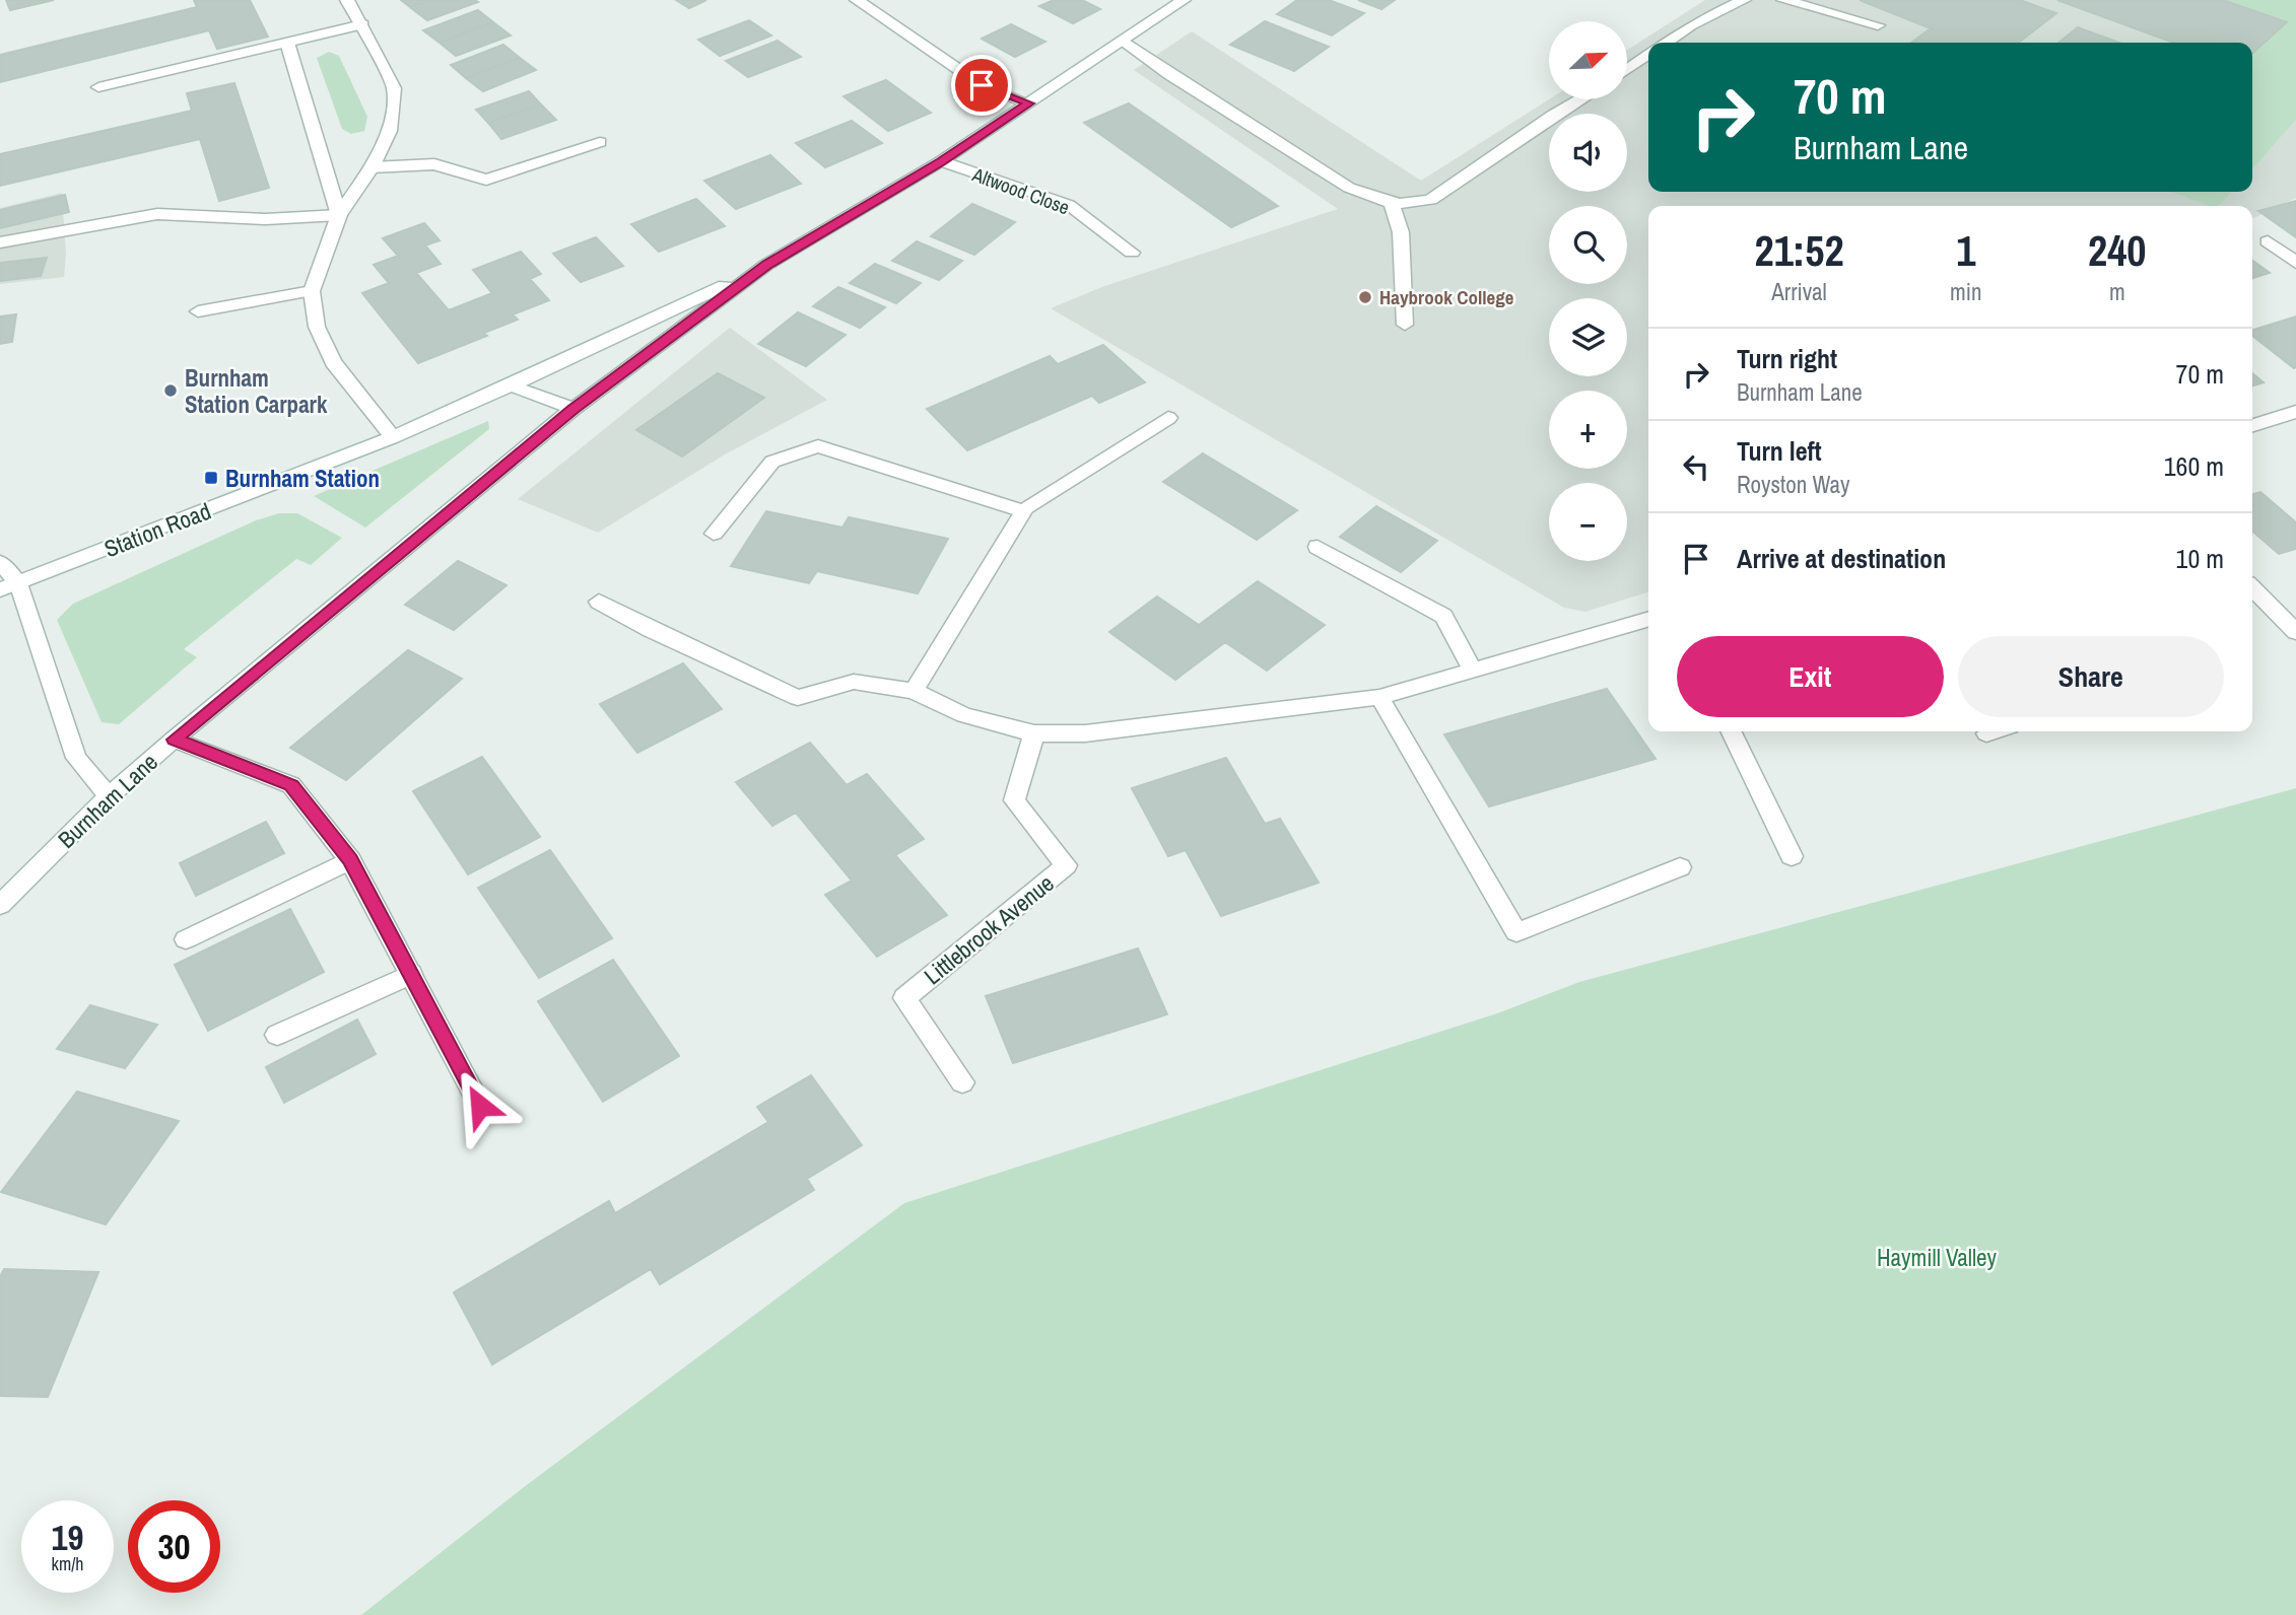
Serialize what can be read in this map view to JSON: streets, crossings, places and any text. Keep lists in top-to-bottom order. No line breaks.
{"streets":{"street":["Altwood Close","Station Road","Burnham Lane","Littlebrook Avenue"]},"crossings":[["Altwood Close","Burnham Lane"],["Station Road","Burnham Lane"]],"parks":["Haymill Valley"],"places":{"other":["Haybrook College","Burnham Station Carpark"],"transit":["Burnham Station"]},"north":"top right","page":{"map_buttons":["+","−"],"turn":["70 m","Burnham Lane"],"eta":["21:52","Arrival","1","min","240","m"],"list":[{"name":"Turn right","note":"Burnham Lane","value":"70 m"},{"name":"Turn left","note":"Royston Way","value":"160 m"},{"name":"Arrive at destination","value":"10 m"}],"buttons":["Exit","Share"],"speed":"19 km/h","limit":"30"}}
